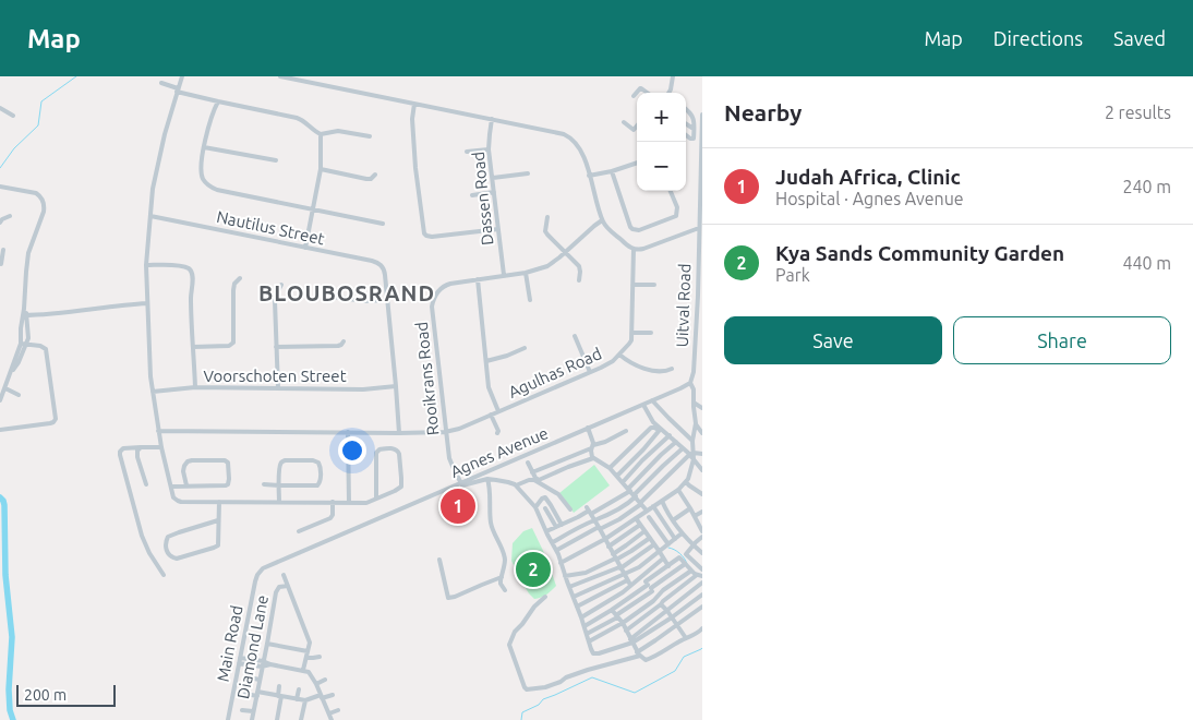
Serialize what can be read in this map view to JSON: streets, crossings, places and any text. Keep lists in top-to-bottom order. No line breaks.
{"streets":{"street":["Dassen Road","Nautilus Street","Uitval Road","Agulhas Road","Voorschoten Street","Rooikrans Road","Agnes Avenue","Main Road","Diamond Lane"]},"crossings":[["Dassen Road","Rooikrans Road"],["Uitval Road","Agnes Avenue"],["Agulhas Road","Rooikrans Road"],["Rooikrans Road","Agnes Avenue"],["Agnes Avenue","Main Road"]],"districts":["BLOUBOSRAND"],"scale_bar":"200 m","page":{"header":"Map","nav":["Map","Directions","Saved"],"heading":["Nearby","2 results"],"map_buttons":["+","−"],"list":[{"mark":"1","name":"Judah Africa, Clinic","note":"Hospital · Agnes Avenue","value":"240 m"},{"mark":"2","name":"Kya Sands Community Garden","note":"Park","value":"440 m"}],"buttons":["Save","Share"],"pins":["1","2"],"scale":"200 m"}}
